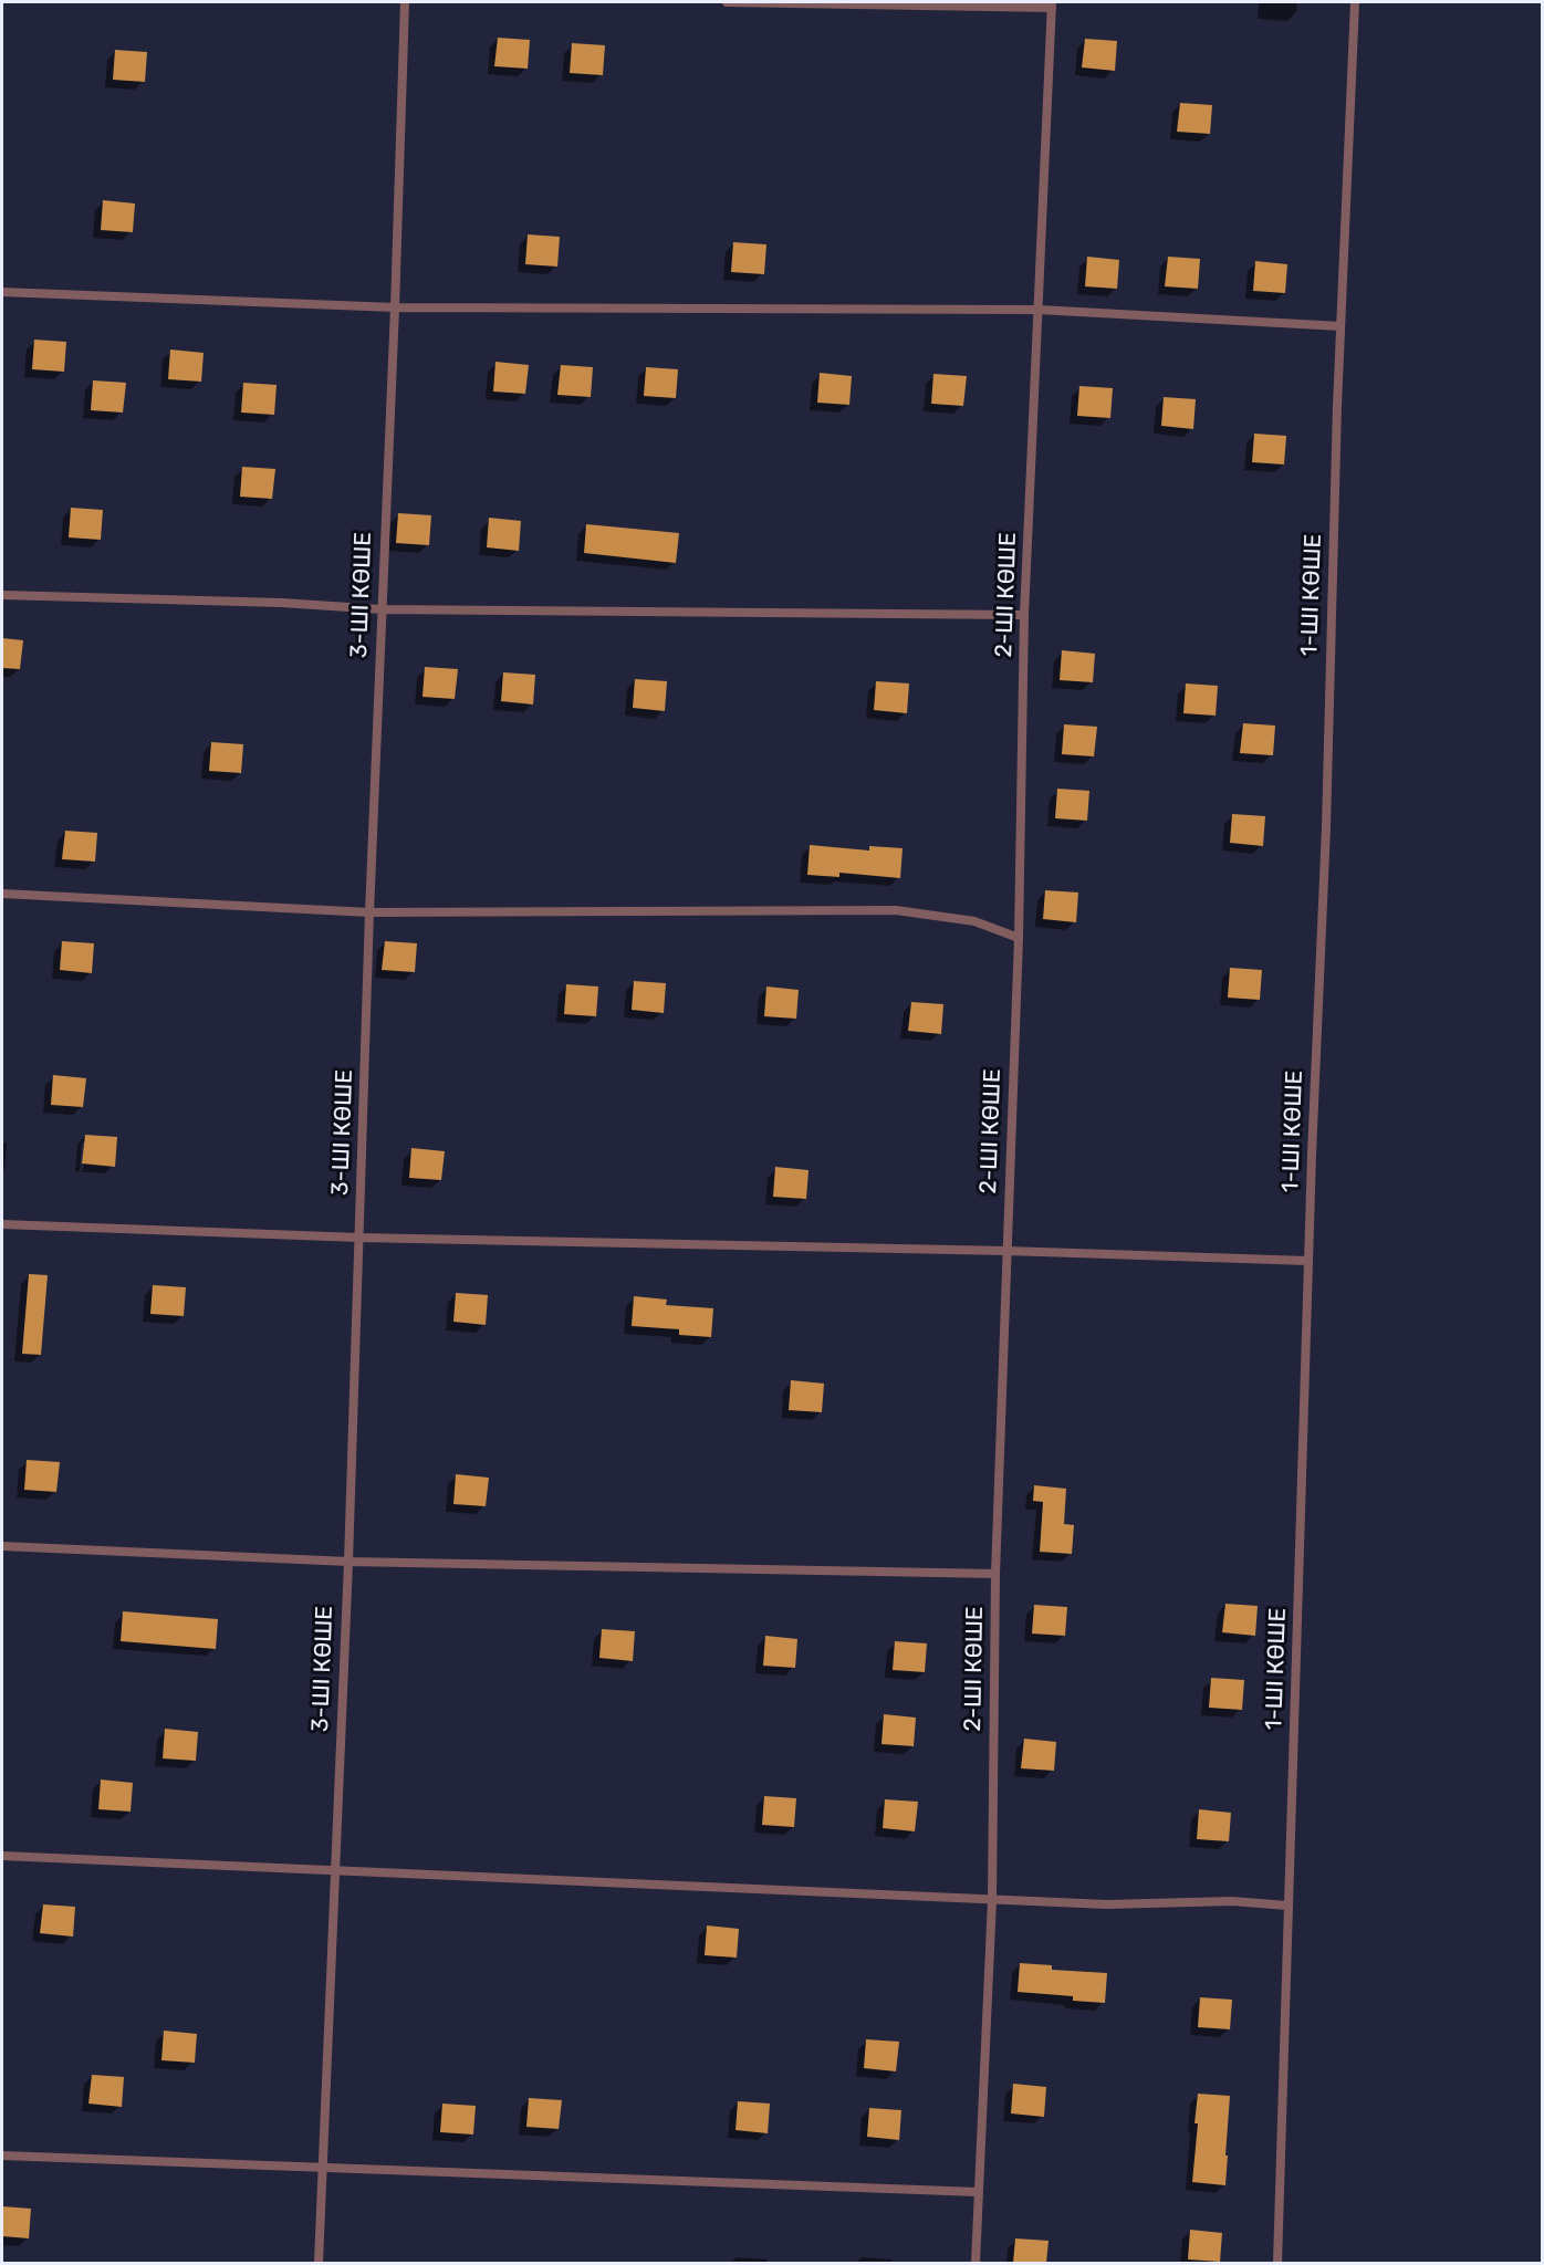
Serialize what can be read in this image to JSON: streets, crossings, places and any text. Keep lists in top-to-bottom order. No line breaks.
{"streets":{"lane":["3-ШІ КӨШЕ","2-ШІ КӨШЕ","1-ШІ КӨШЕ"]}}
